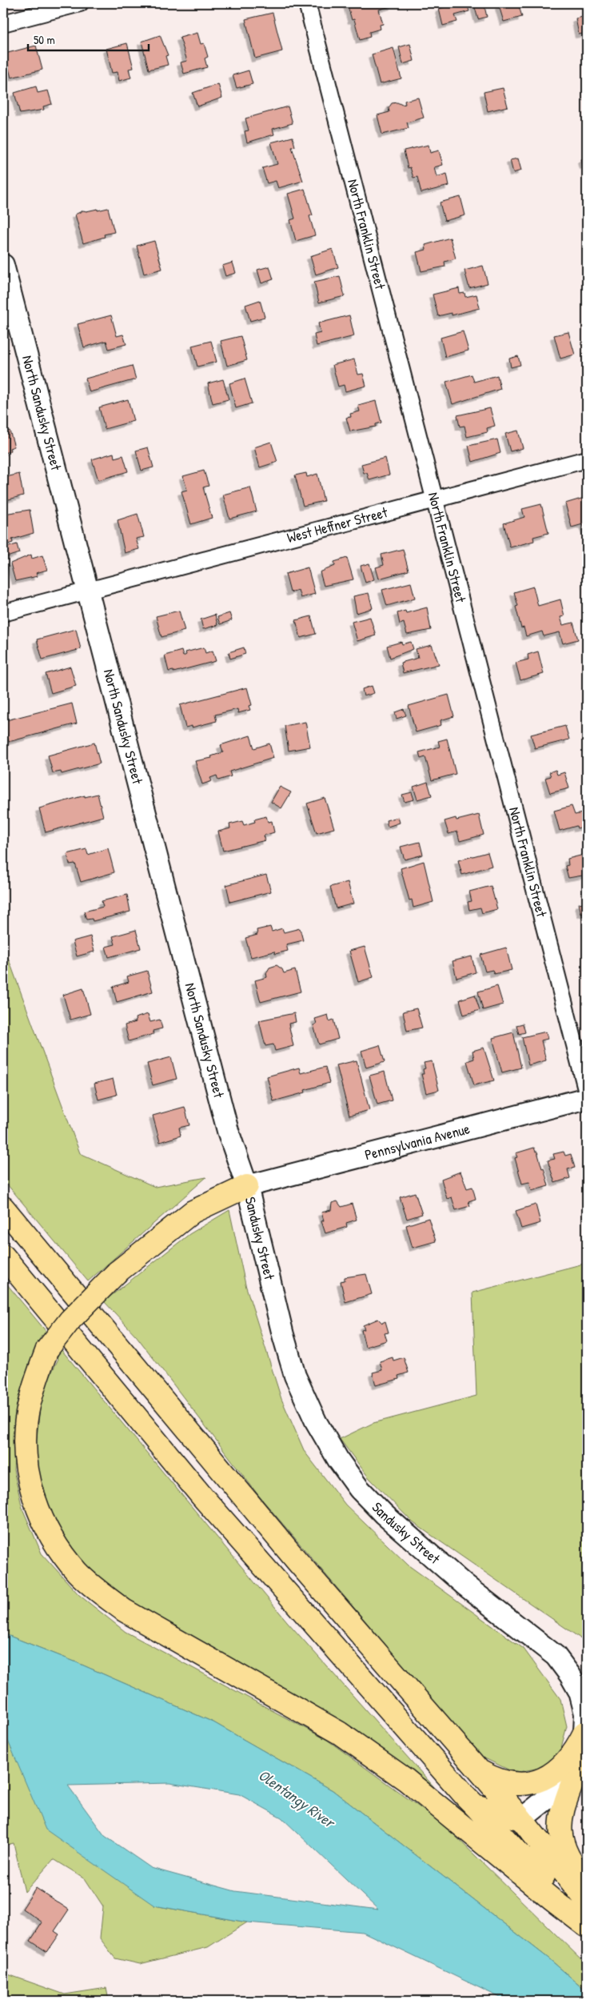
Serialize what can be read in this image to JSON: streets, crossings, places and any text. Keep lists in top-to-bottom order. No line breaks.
{"streets":{"street":["North Franklin Street","North Sandusky Street","West Heffner Street","Pennsylvania Avenue","Sandusky Street"]},"crossings":[["North Franklin Street","West Heffner Street"],["North Sandusky Street","West Heffner Street"],["North Sandusky Street","Pennsylvania Avenue"],["North Sandusky Street","Sandusky Street"],["Pennsylvania Avenue","Sandusky Street"]],"water":["Olentangy River"],"scale_bar":"50 m"}
